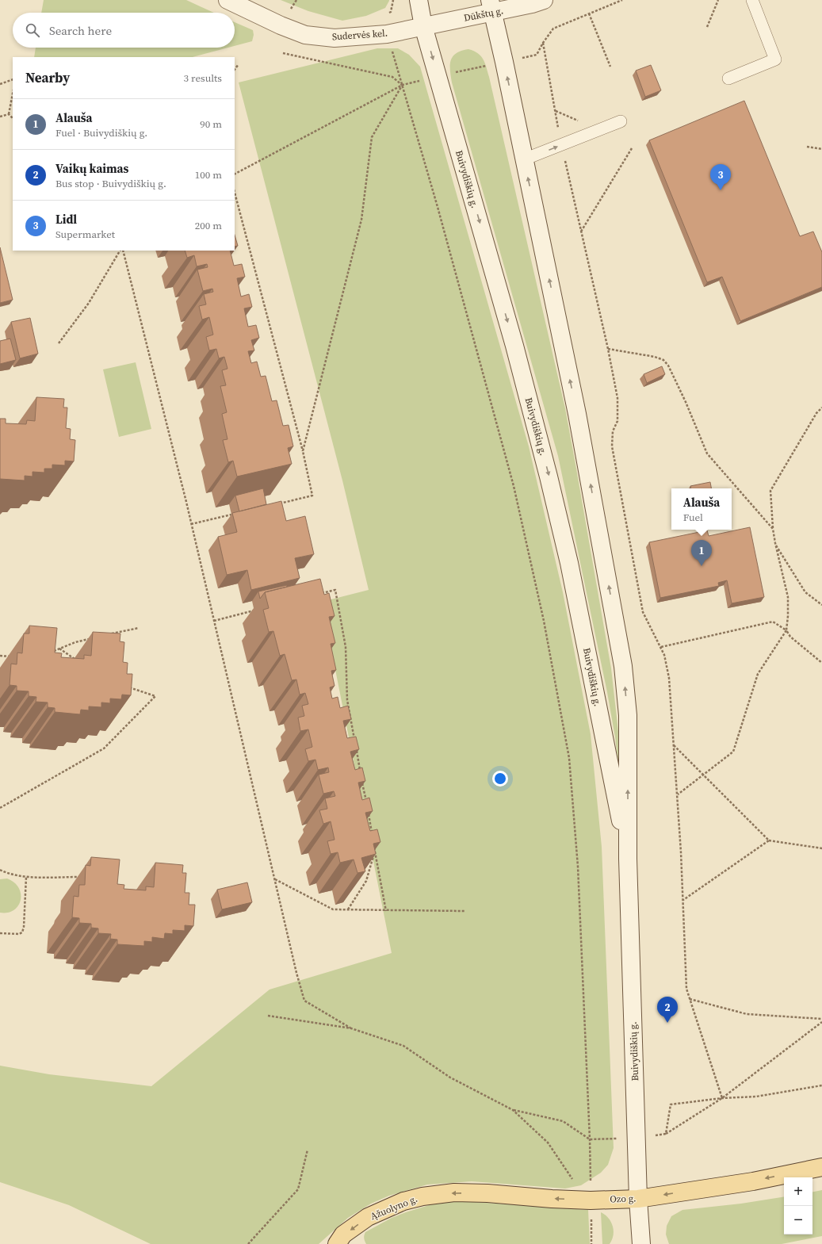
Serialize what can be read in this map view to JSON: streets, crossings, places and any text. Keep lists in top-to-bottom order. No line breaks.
{"streets":{"main road":["Dūkštų g.","Sudervės kel.","Buivydiškių g.","Ozo g.","Ąžuolyno g."]},"crossings":[["Dūkštų g.","Sudervės kel."],["Dūkštų g.","Buivydiškių g."],["Sudervės kel.","Buivydiškių g."],["Buivydiškių g.","Ozo g."],["Ozo g.","Ąžuolyno g."]],"one_way":["Ozo g.","Ąžuolyno g."],"page":{"search":"Search here","heading":["Nearby","3 results"],"list":[{"mark":"1","name":"Alauša","note":"Fuel · Buivydiškių g.","value":"90 m"},{"mark":"2","name":"Vaikų kaimas","note":"Bus stop · Buivydiškių g.","value":"100 m"},{"mark":"3","name":"Lidl","note":"Supermarket","value":"200 m"}],"pins":["3","1","2"],"popup":["Alauša","Fuel"],"map_buttons":["+","−"]}}
